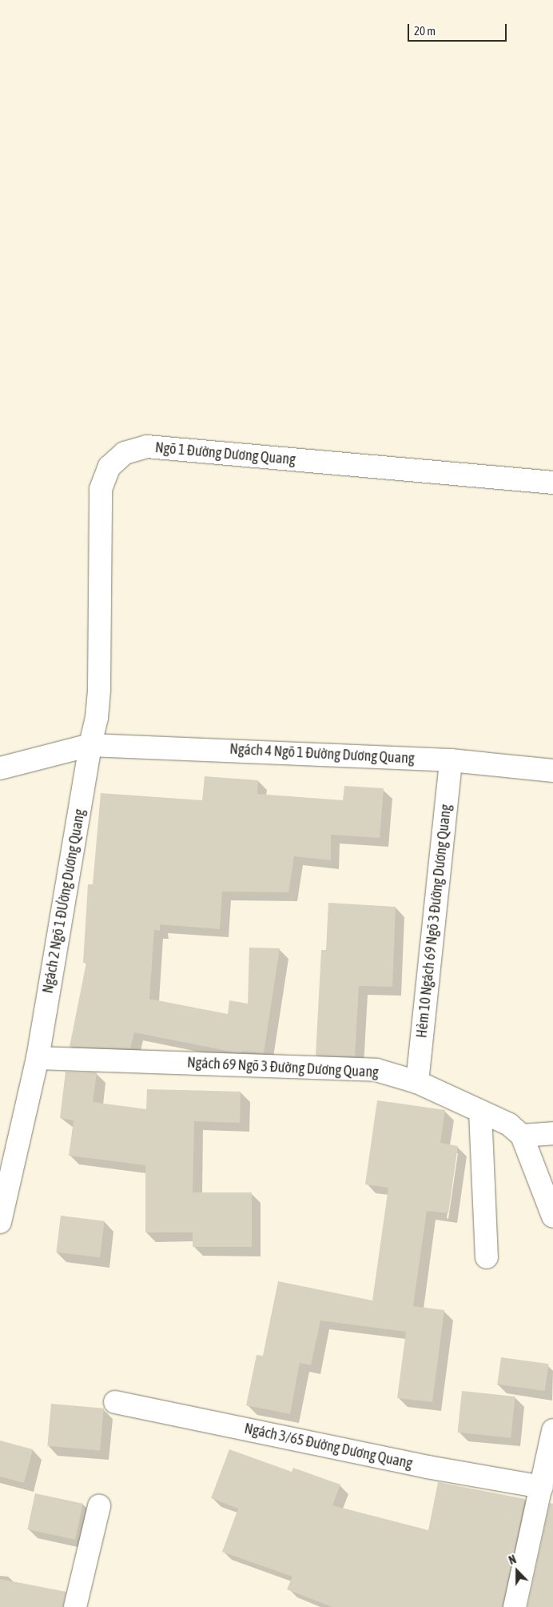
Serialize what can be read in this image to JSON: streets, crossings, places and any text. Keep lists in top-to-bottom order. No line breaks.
{"streets":{"street":["Ngõ 1 Đường Dương Quang","Ngách 4 Ngõ 1 Đường Dương Quang","Ngách 2 Ngõ 1 ĐƯờng Dương Quang","Hẻm 10 Ngách 69 Ngõ 3 Đường Dương Quang","Ngách 69 Ngõ 3 Đường Dương Quang","Ngách 3/65 Đường Dương Quang"]},"crossings":[["Ngõ 1 Đường Dương Quang","Ngách 4 Ngõ 1 Đường Dương Quang"],["Ngõ 1 Đường Dương Quang","Ngách 2 Ngõ 1 ĐƯờng Dương Quang"],["Ngách 4 Ngõ 1 Đường Dương Quang","Ngách 2 Ngõ 1 ĐƯờng Dương Quang"],["Ngách 4 Ngõ 1 Đường Dương Quang","Hẻm 10 Ngách 69 Ngõ 3 Đường Dương Quang"],["Ngách 2 Ngõ 1 ĐƯờng Dương Quang","Ngách 69 Ngõ 3 Đường Dương Quang"],["Hẻm 10 Ngách 69 Ngõ 3 Đường Dương Quang","Ngách 69 Ngõ 3 Đường Dương Quang"]],"scale_bar":"20 m","north":"top"}
